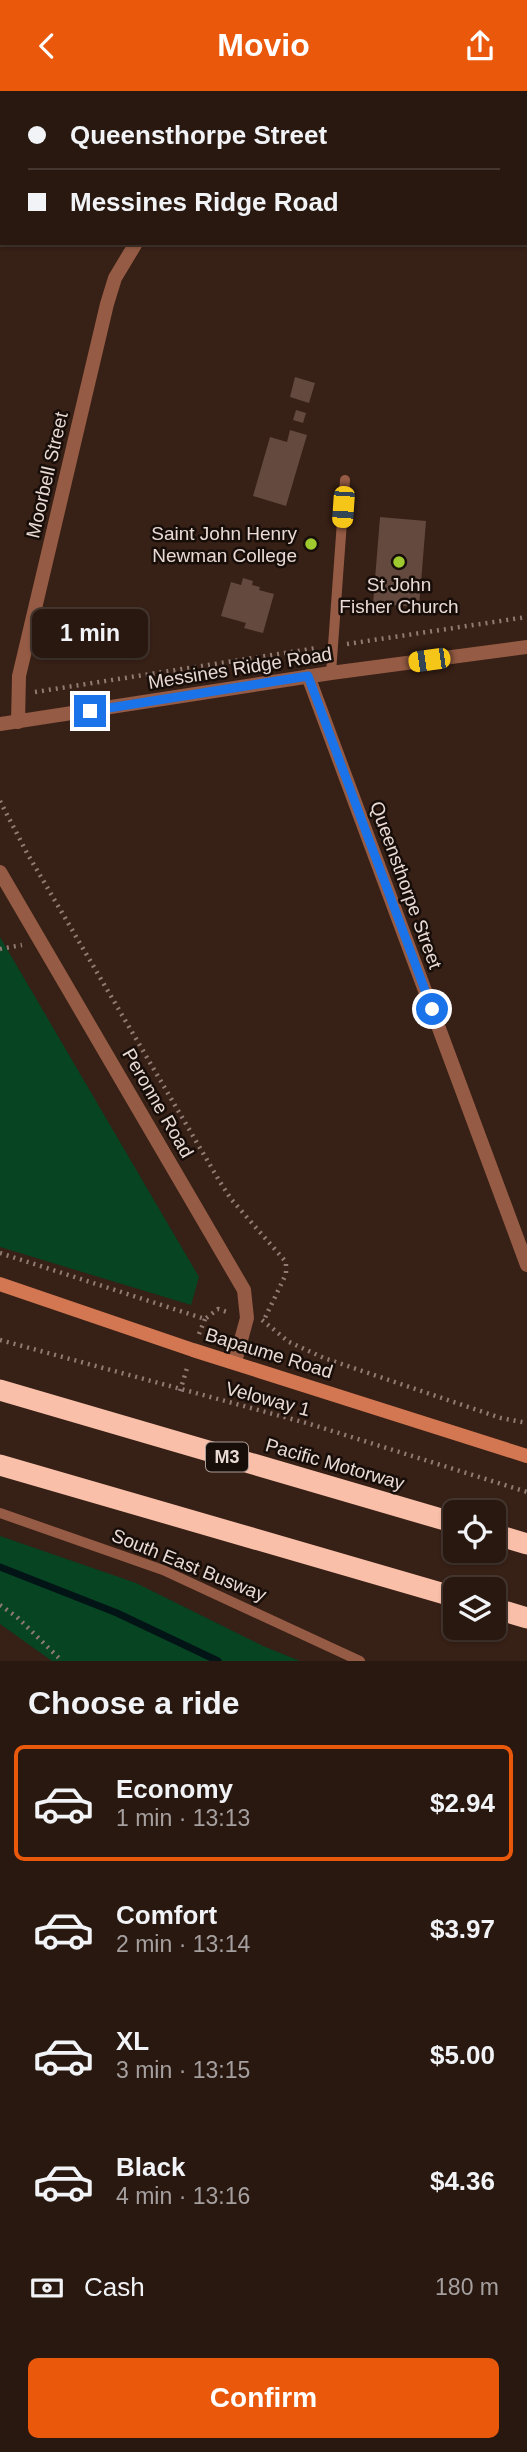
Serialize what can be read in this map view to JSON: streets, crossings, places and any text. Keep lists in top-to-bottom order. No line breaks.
{"streets":{"highway":["M3","Pacific Motorway"],"main road":["Bapaume Road"],"street":["Moorbell Street","Messines Ridge Road","Queensthorpe Street","Peronne Road"],"lane":["South East Busway"],"path":["Veloway 1"]},"crossings":[["Moorbell Street","Messines Ridge Road"],["Messines Ridge Road","Queensthorpe Street"],["Peronne Road","Bapaume Road"]],"places":["Saint John Henry Newman College","St John Fisher Church"],"page":{"header":"Movio","banner":["Queensthorpe Street","Messines Ridge Road"],"bubble":"1 min","heading":"Choose a ride","list":[{"name":"Economy","note":"1 min · 13:13","value":"$2.94"},{"name":"Comfort","note":"2 min · 13:14","value":"$3.97"},{"name":"XL","note":"3 min · 13:15","value":"$5.00"},{"name":"Black","note":"4 min · 13:16","value":"$4.36"}],"pay":["Cash","180 m"],"buttons":"Confirm"}}
